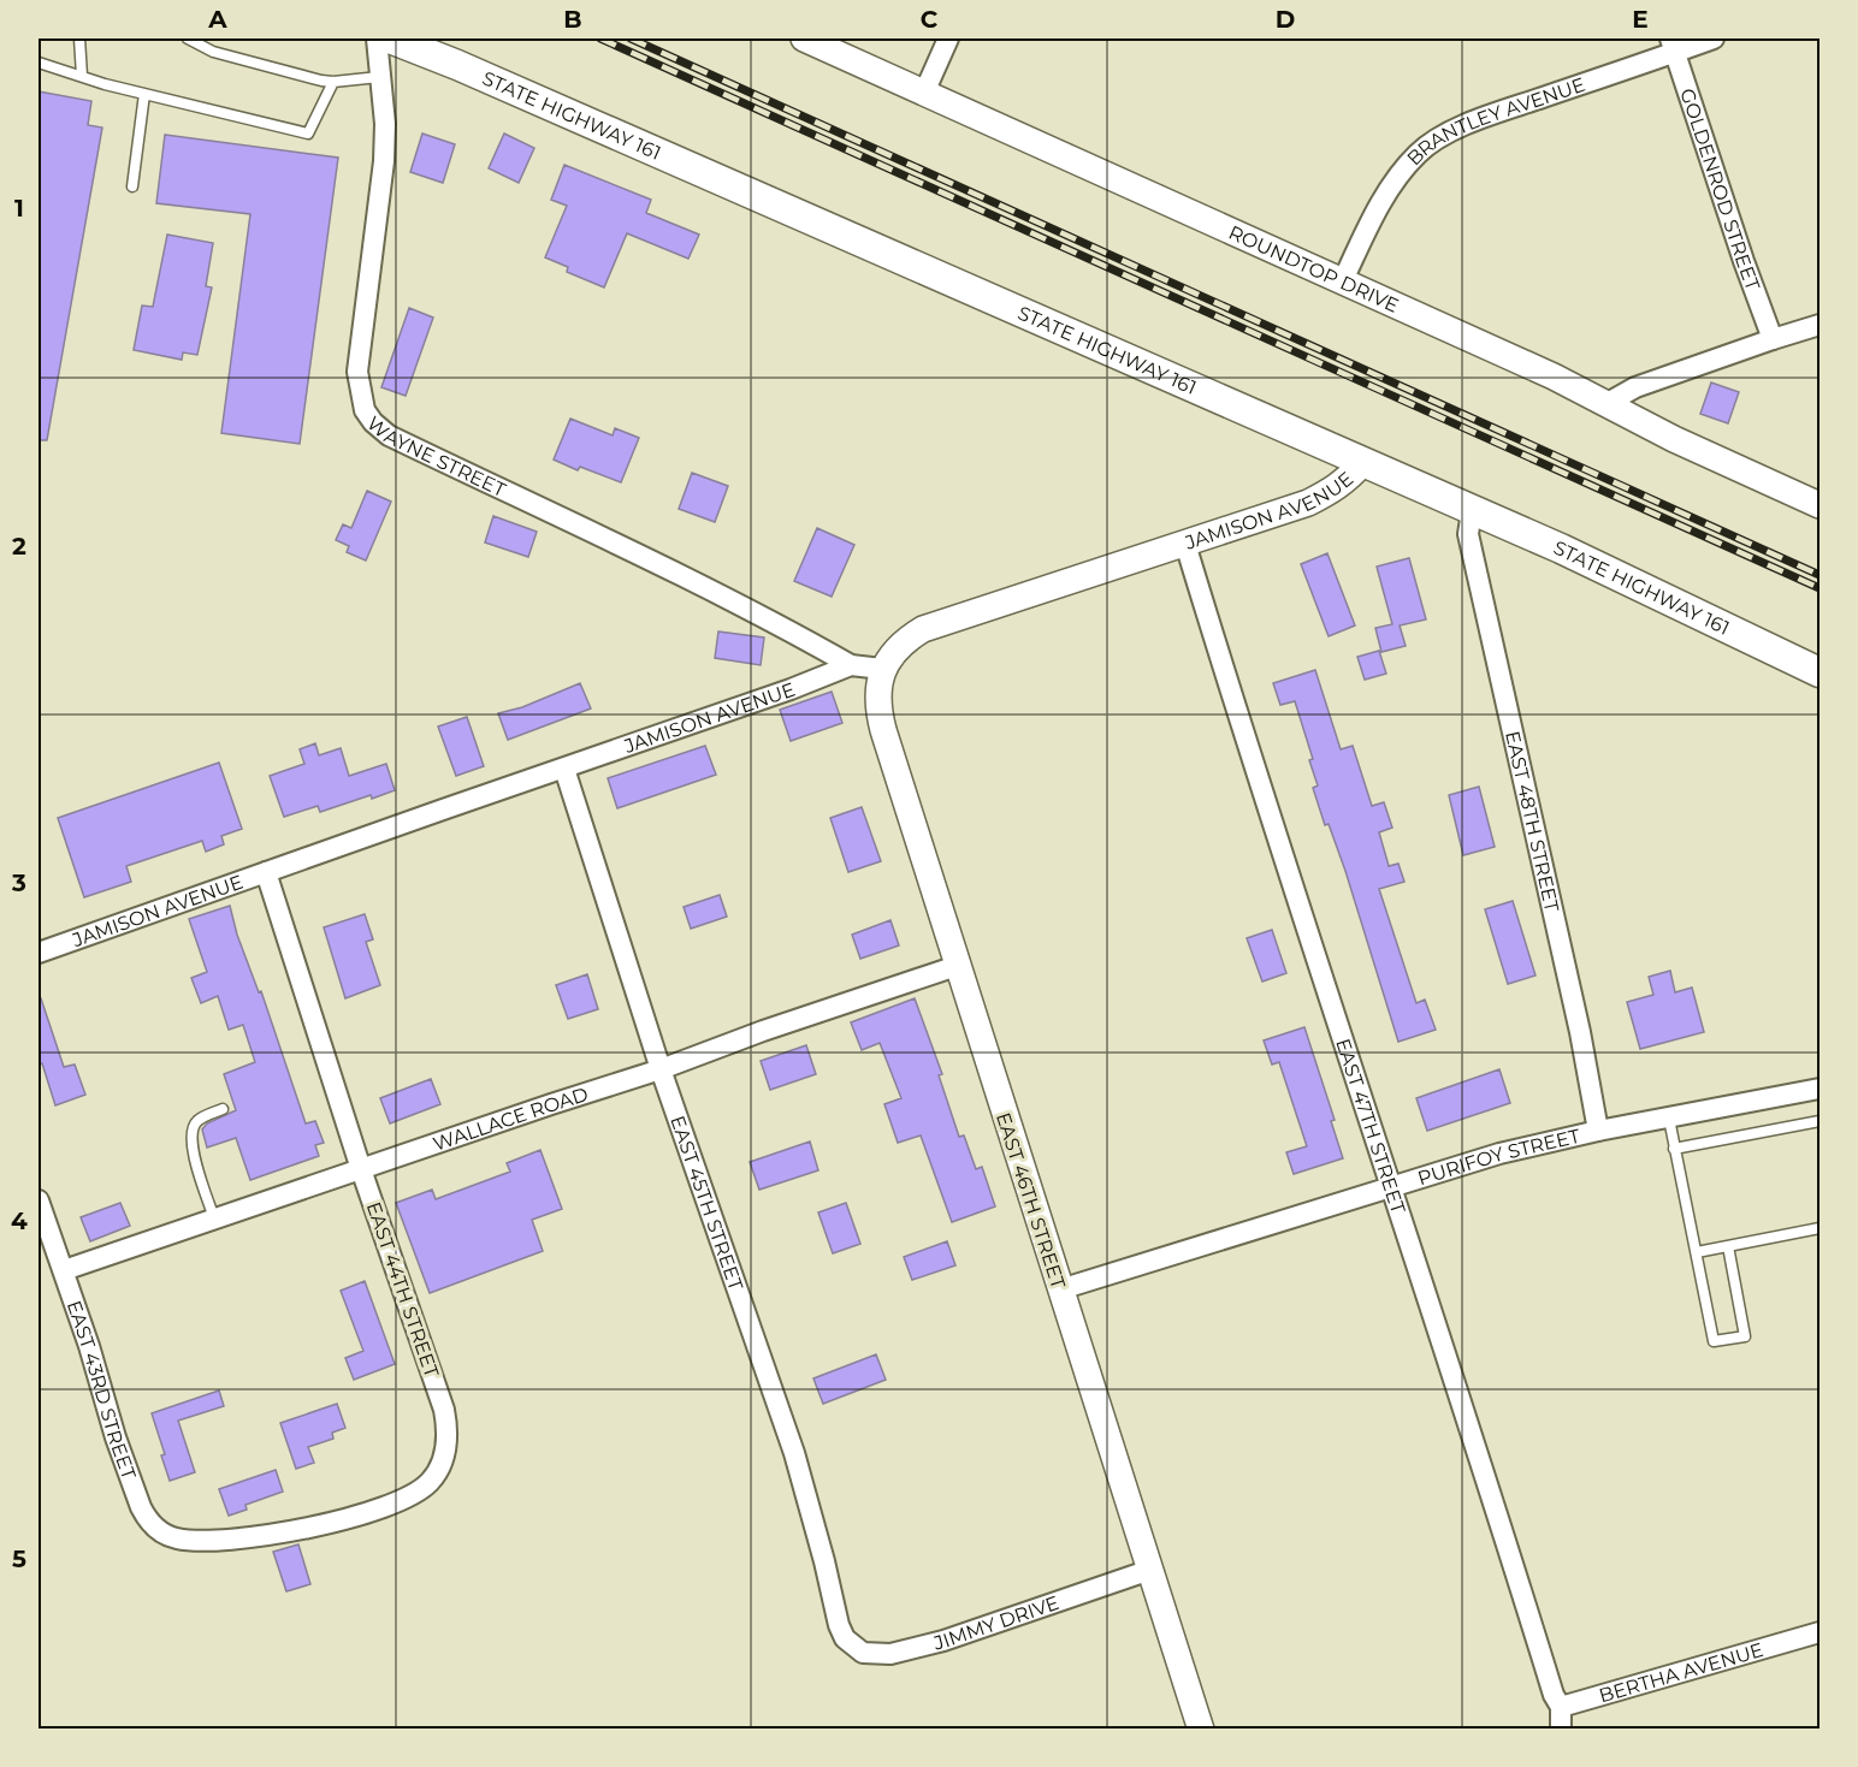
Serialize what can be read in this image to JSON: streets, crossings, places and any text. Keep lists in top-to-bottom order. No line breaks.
{"streets":{"main road":["STATE HIGHWAY 161"],"street":["BRANTLEY AVENUE","GOLDENROD STREET","ROUNDTOP DRIVE","WAYNE STREET","JAMISON AVENUE","EAST 48TH STREET","WALLACE ROAD","EAST 47TH STREET","PURIFOY STREET","EAST 46TH STREET","EAST 45TH STREET","EAST 44TH STREET","EAST 43RD STREET","JIMMY DRIVE","BERTHA AVENUE"]},"crossings":[["STATE HIGHWAY 161","JAMISON AVENUE"],["STATE HIGHWAY 161","EAST 48TH STREET"],["BRANTLEY AVENUE","GOLDENROD STREET"],["BRANTLEY AVENUE","ROUNDTOP DRIVE"],["WAYNE STREET","JAMISON AVENUE"],["JAMISON AVENUE","EAST 47TH STREET"],["JAMISON AVENUE","EAST 46TH STREET"],["JAMISON AVENUE","EAST 45TH STREET"],["JAMISON AVENUE","EAST 44TH STREET"],["EAST 48TH STREET","PURIFOY STREET"],["WALLACE ROAD","EAST 46TH STREET"],["WALLACE ROAD","EAST 45TH STREET"],["WALLACE ROAD","EAST 44TH STREET"],["WALLACE ROAD","EAST 43RD STREET"],["EAST 47TH STREET","PURIFOY STREET"],["EAST 47TH STREET","BERTHA AVENUE"],["PURIFOY STREET","EAST 46TH STREET"],["EAST 46TH STREET","JIMMY DRIVE"],["EAST 45TH STREET","JIMMY DRIVE"],["EAST 44TH STREET","EAST 43RD STREET"]],"grid":{"columns":["A","B","C","D","E"],"rows":["1","2","3","4","5"]}}
